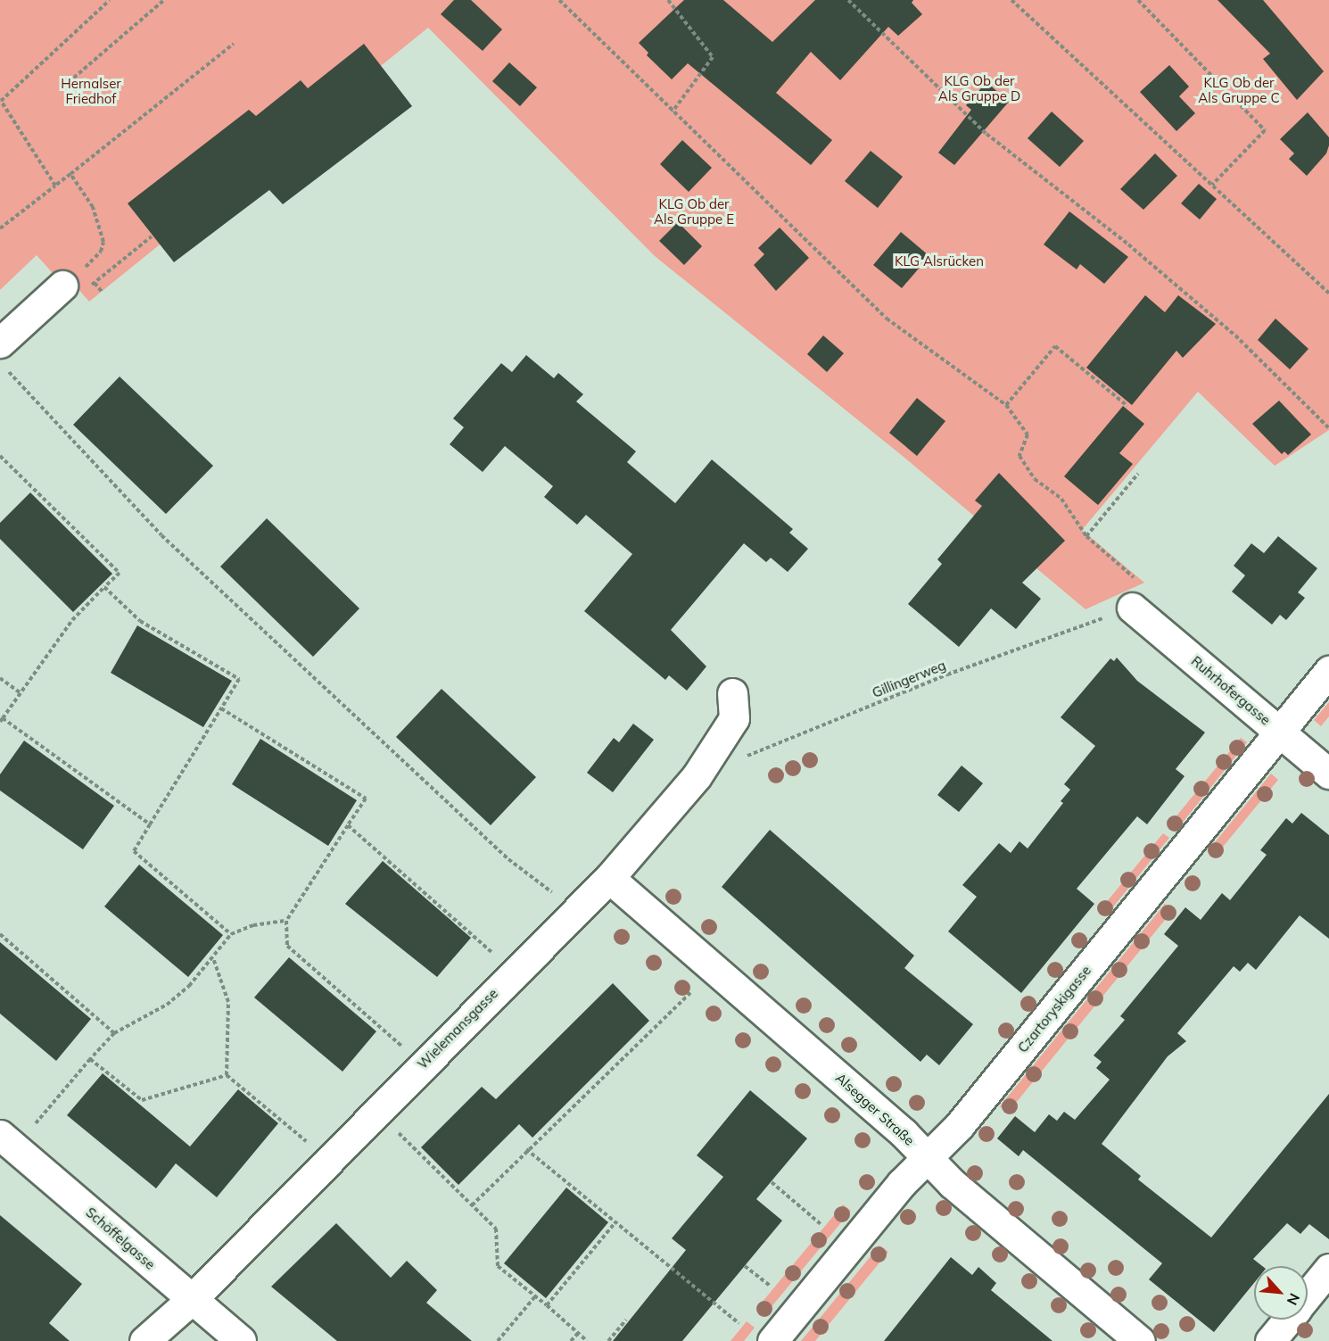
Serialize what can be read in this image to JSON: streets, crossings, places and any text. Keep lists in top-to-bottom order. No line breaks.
{"streets":{"street":["Ruhrhofergasse","Czartoryskigasse","Wielemansgasse","Alsegger Straße","Schöffelgasse"],"path":["Gillingerweg"]},"crossings":[["Gillingerweg","Ruhrhofergasse"],["Ruhrhofergasse","Czartoryskigasse"],["Czartoryskigasse","Alsegger Straße"],["Wielemansgasse","Alsegger Straße"],["Wielemansgasse","Schöffelgasse"]],"parks":["KLG Ob der Als Gruppe D","KLG Ob der Als Gruppe C","Hernalser Friedhof","KLG Ob der Als Gruppe E","KLG Alsrücken"],"north":"bottom right"}
